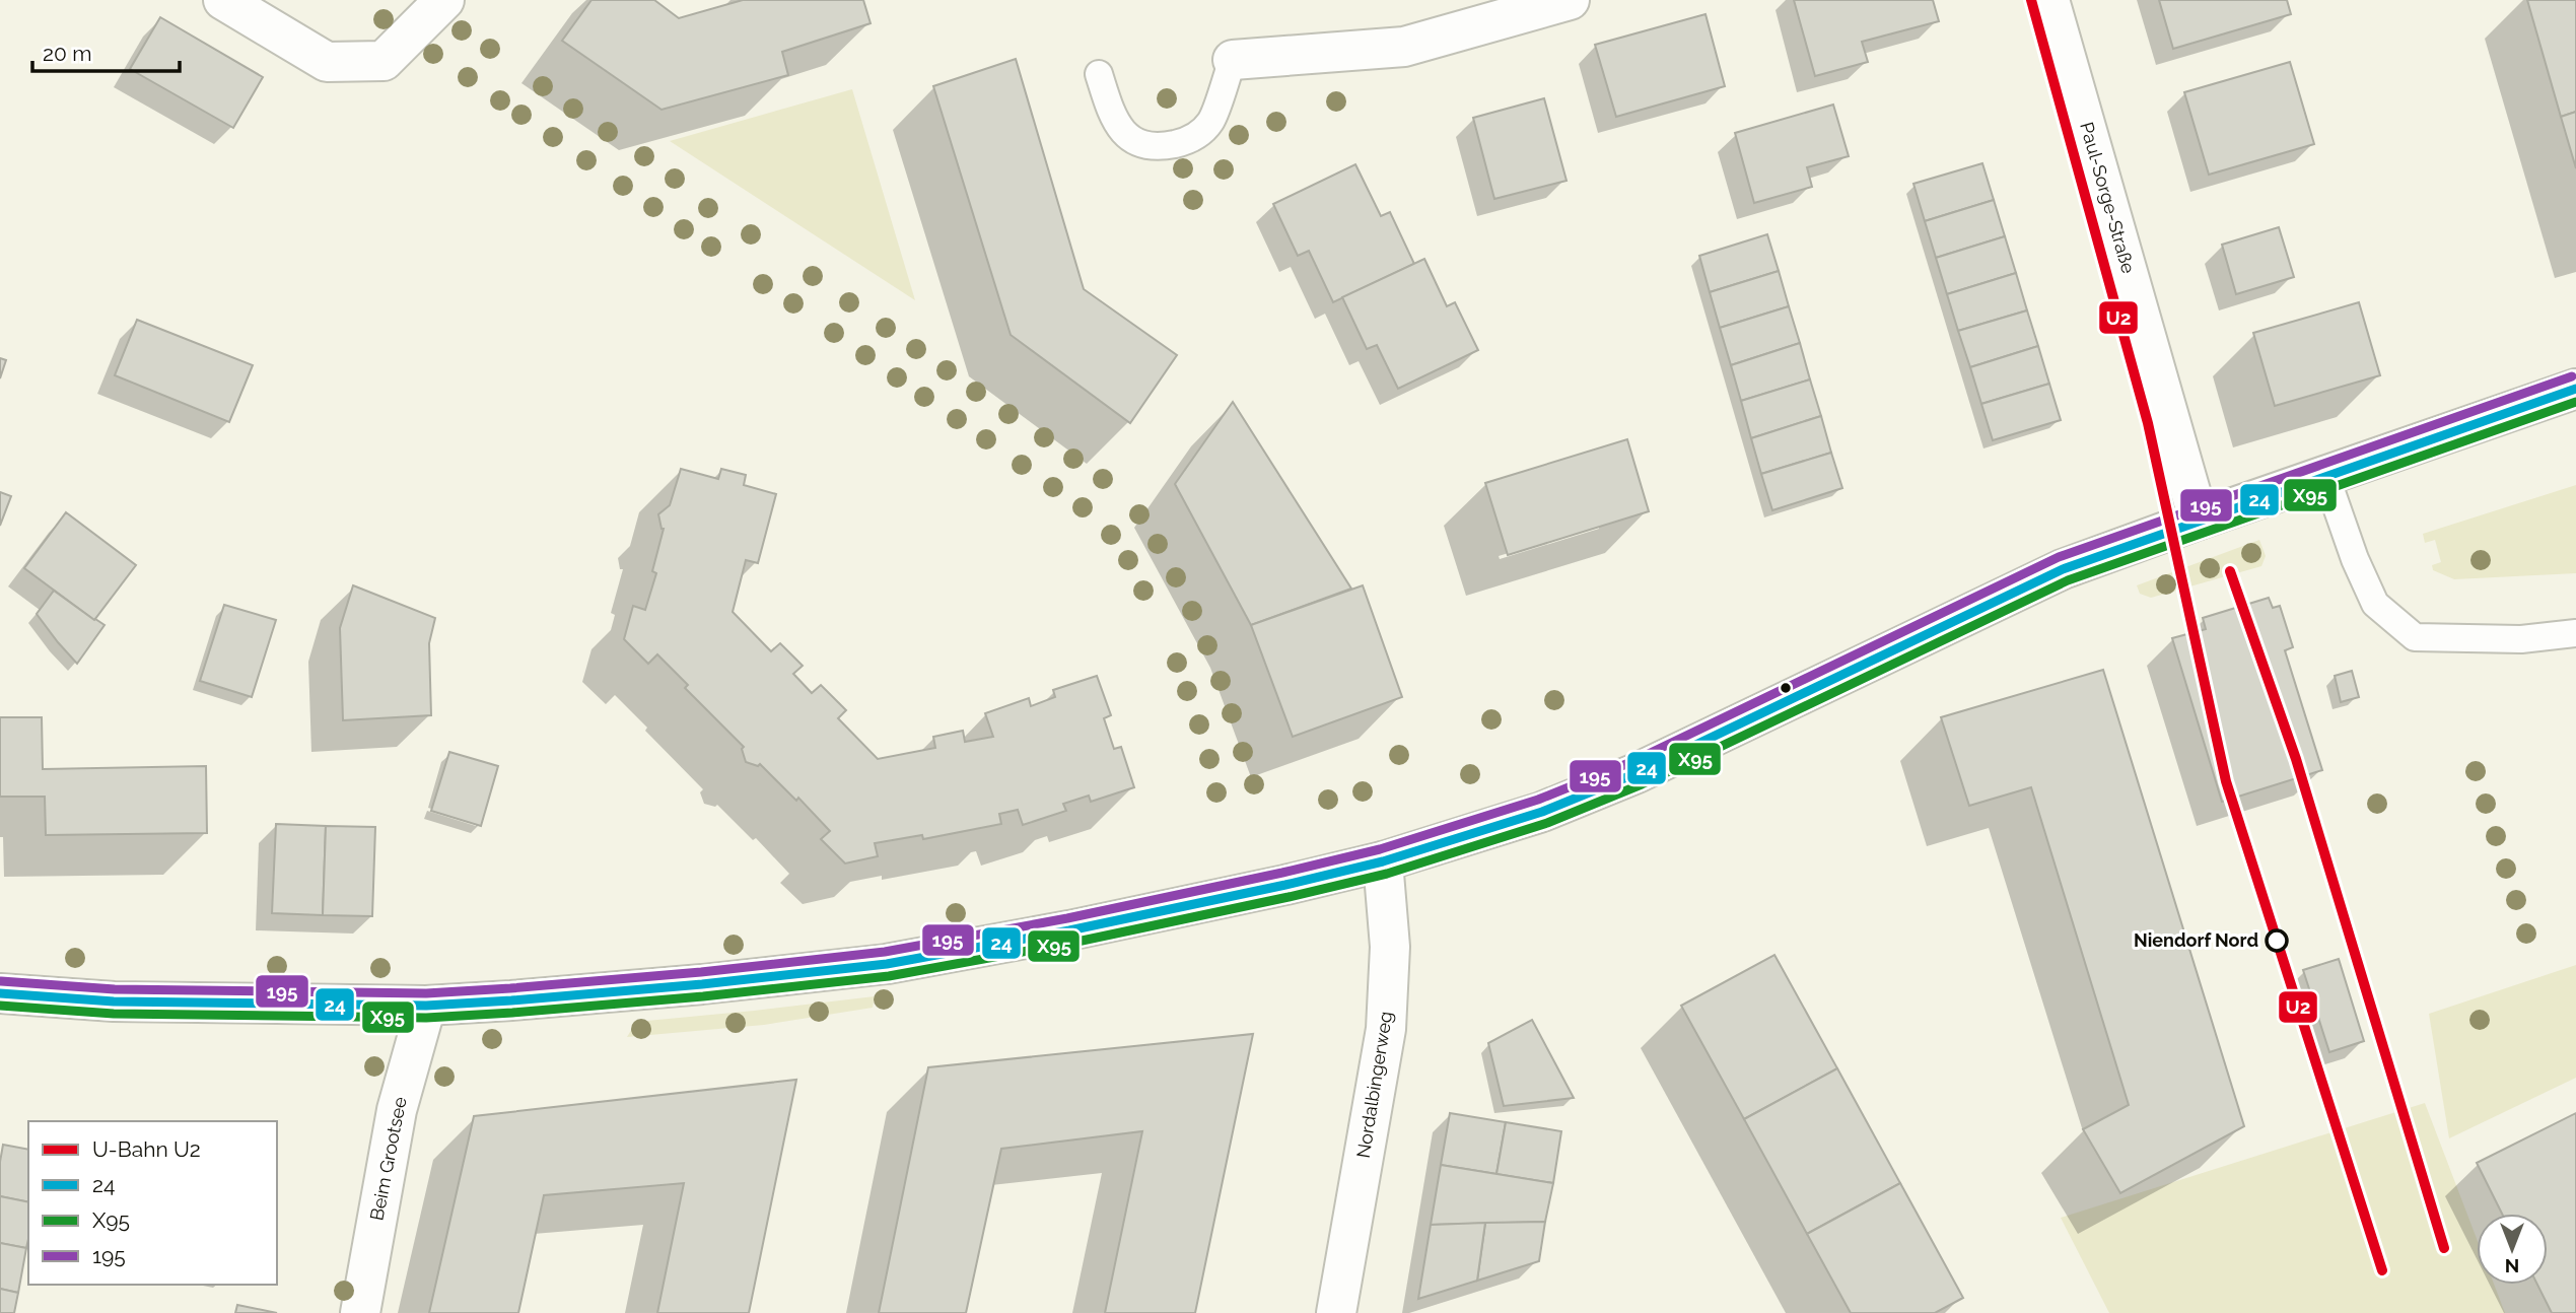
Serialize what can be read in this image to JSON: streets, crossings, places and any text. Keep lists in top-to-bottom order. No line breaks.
{"streets":{"street":["Paul-Sorge-Straße","Nordalbingerweg","Beim Grootsee"]},"places":["Niendorf Nord"],"lines":["metro line U2","transit line 195","transit line 24","transit line X95"],"legend":["U-Bahn U2","24","X95","195"],"scale_bar":"20 m","north":"bottom"}
